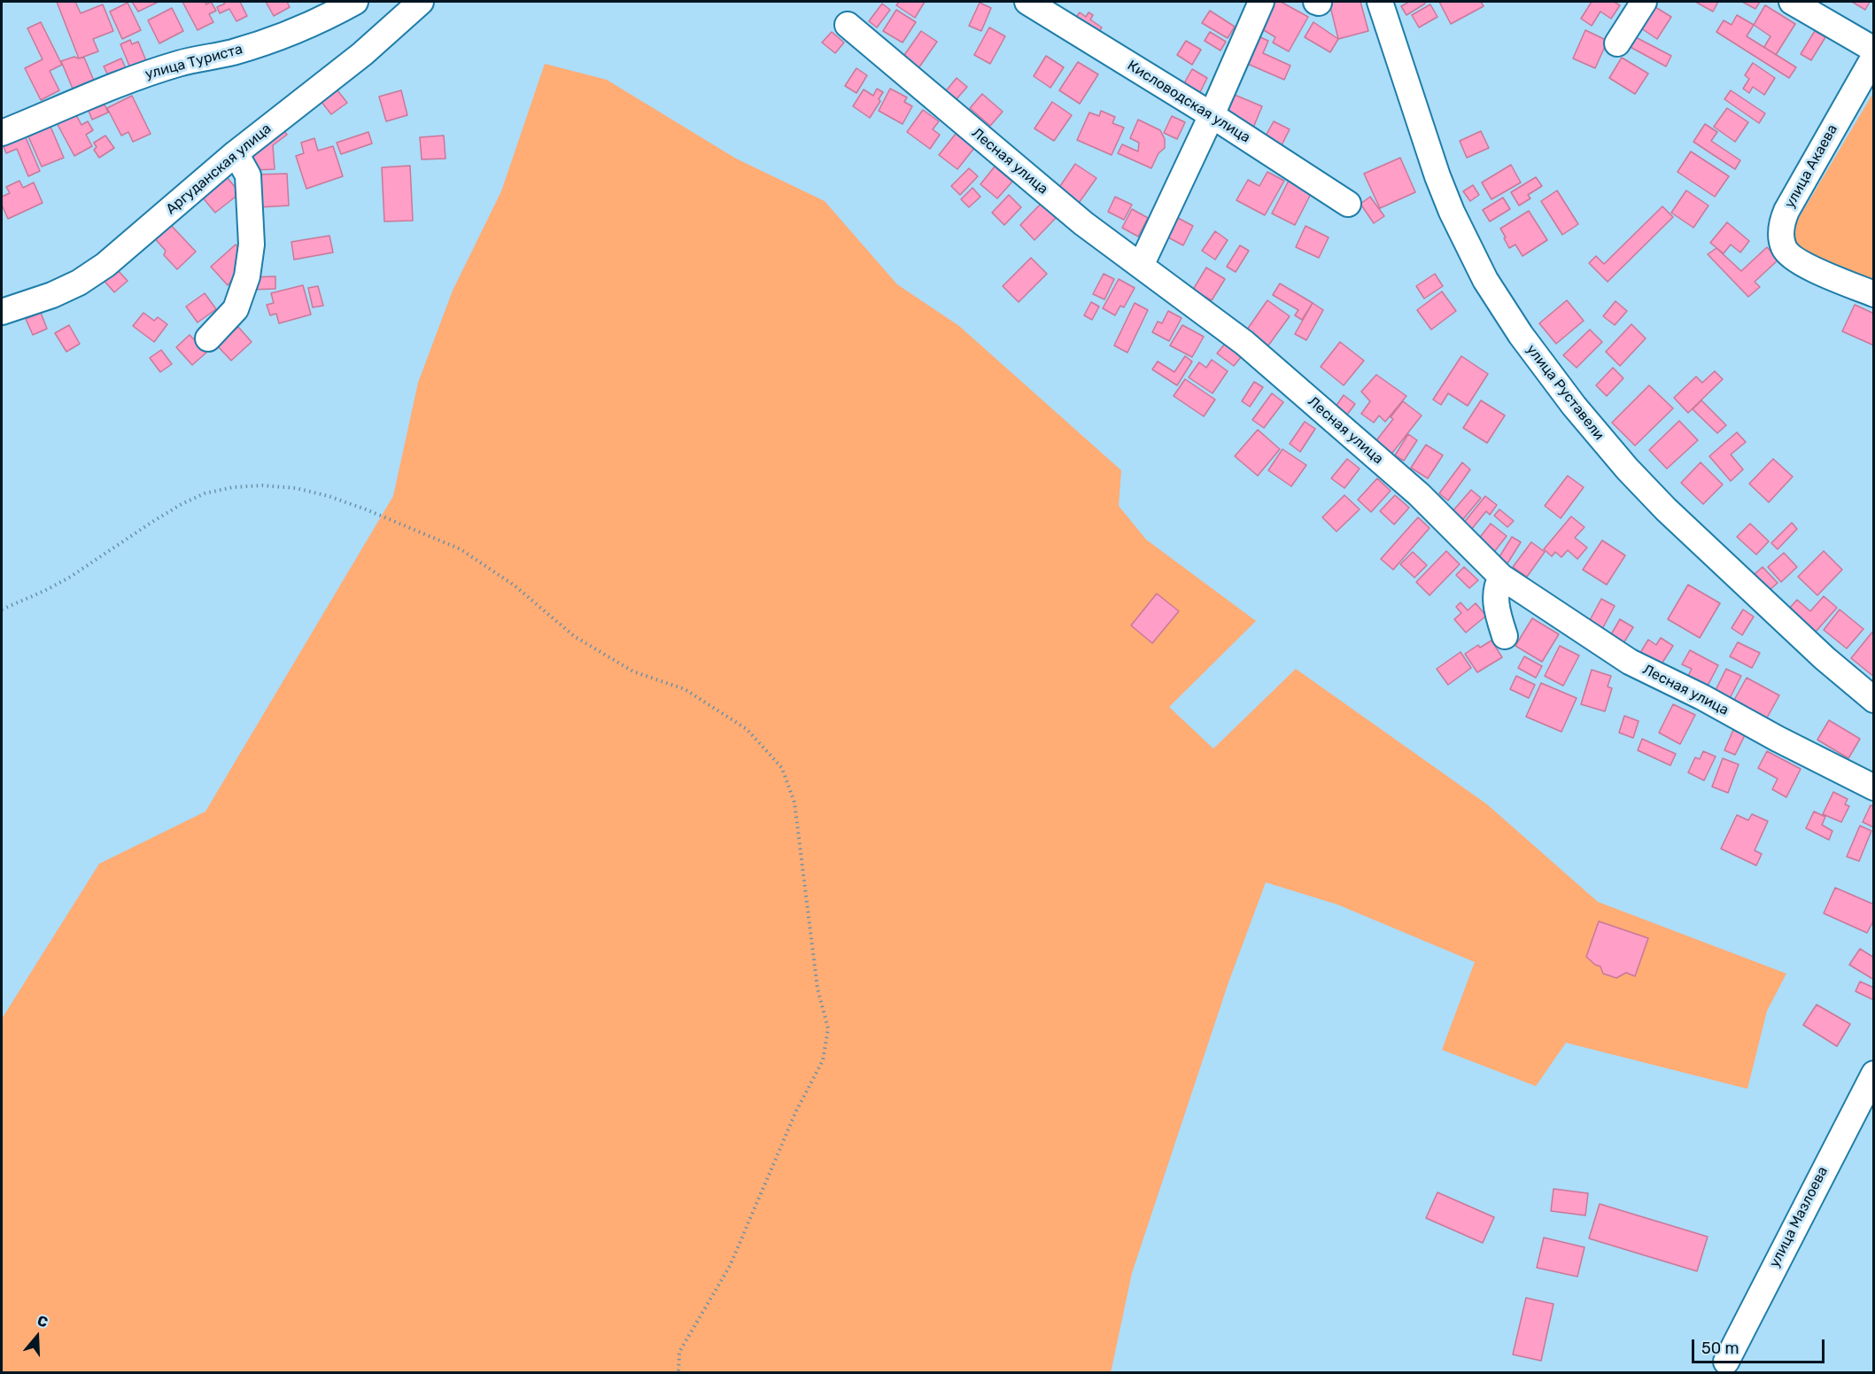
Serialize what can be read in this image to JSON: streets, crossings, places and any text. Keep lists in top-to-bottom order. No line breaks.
{"streets":{"street":["улица Туриста","Кисловодская улица","Лесная улица","улица Акаева","Аргуданская улица","улица Руставели","улица Мазлоева"]},"scale_bar":"50 m","north":"top"}
